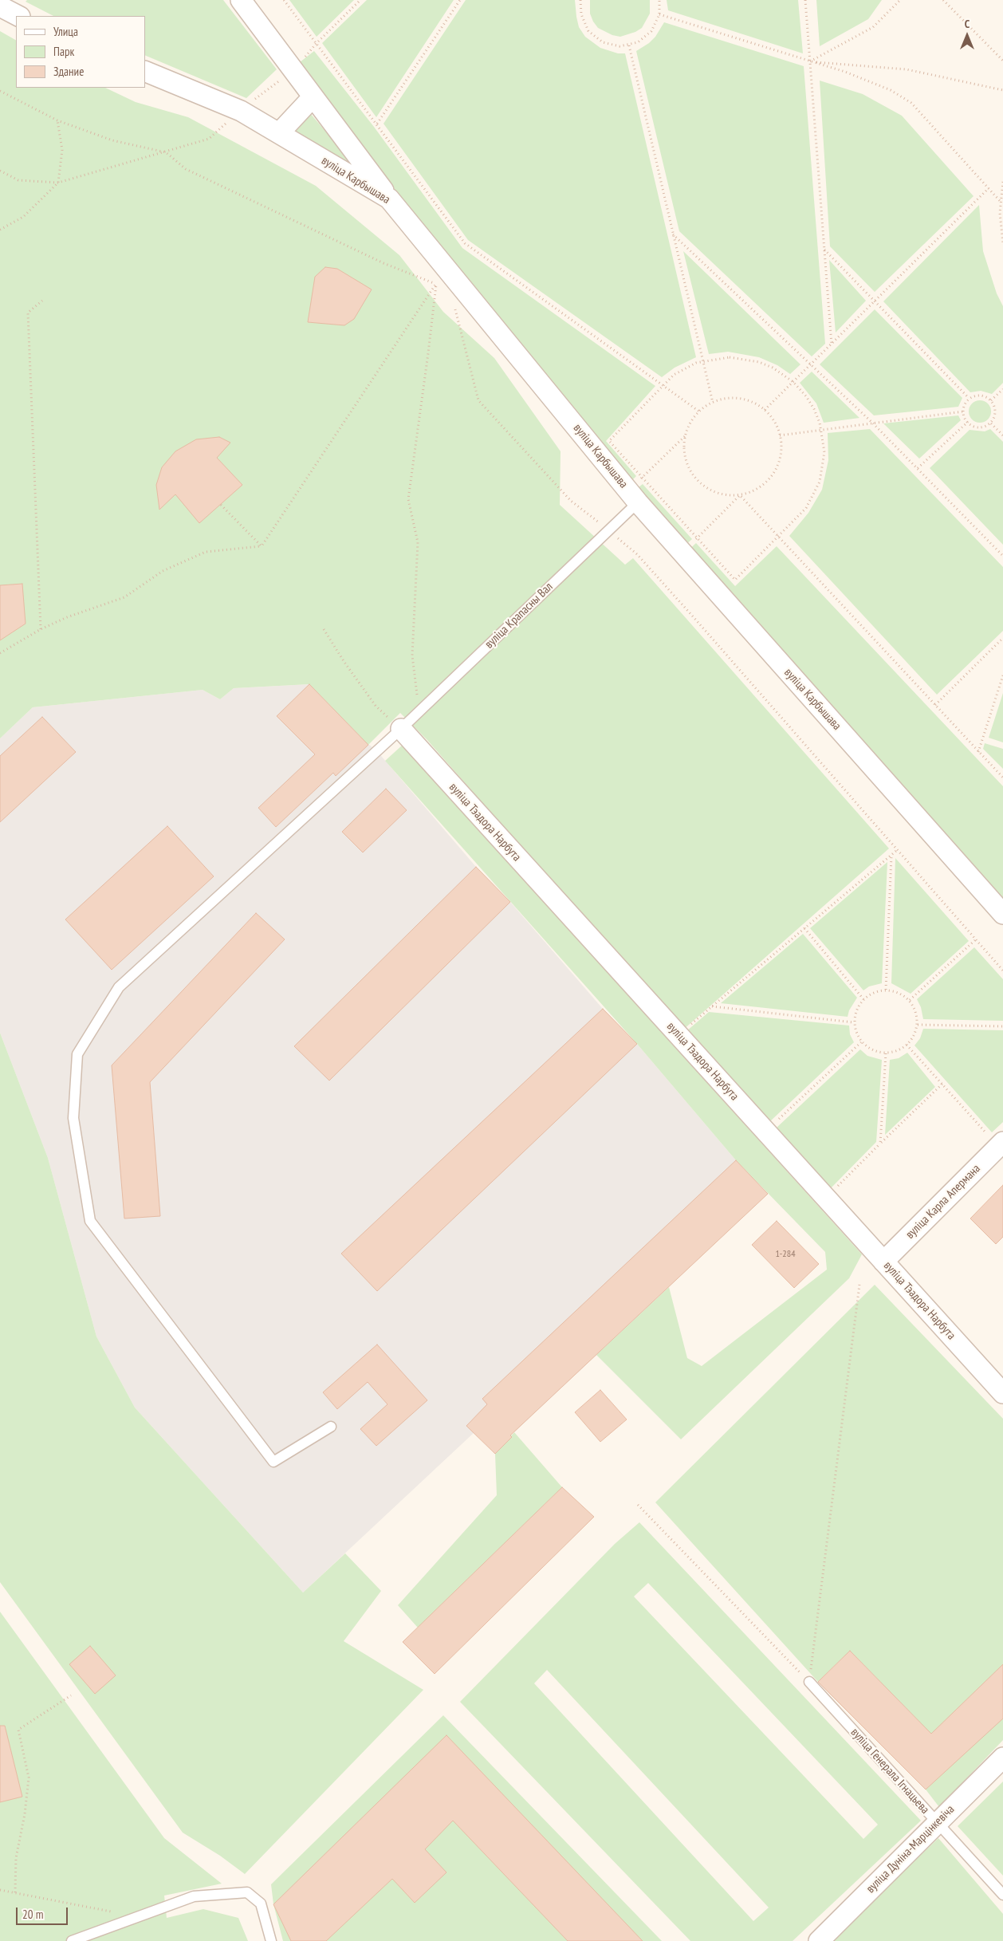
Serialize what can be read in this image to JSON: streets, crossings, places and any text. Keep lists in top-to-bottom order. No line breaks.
{"streets":{"street":["вуліца Карбышава","вуліца Тэадора Нарбута","вуліца Карла Апермана","вуліца Дуніна-Марцінкевіча"],"lane":["вуліца Крапасны Вал","вуліца Генерала Ігнацьева"]},"crossings":[["вуліца Карбышава","вуліца Крапасны Вал"],["вуліца Крапасны Вал","вуліца Тэадора Нарбута"],["вуліца Тэадора Нарбута","вуліца Карла Апермана"],["вуліца Генерала Ігнацьева","вуліца Дуніна-Марцінкевіча"]],"house_numbers":["1-284"],"legend":["Улица","Парк","Здание"],"scale_bar":"20 m","north":"top"}
